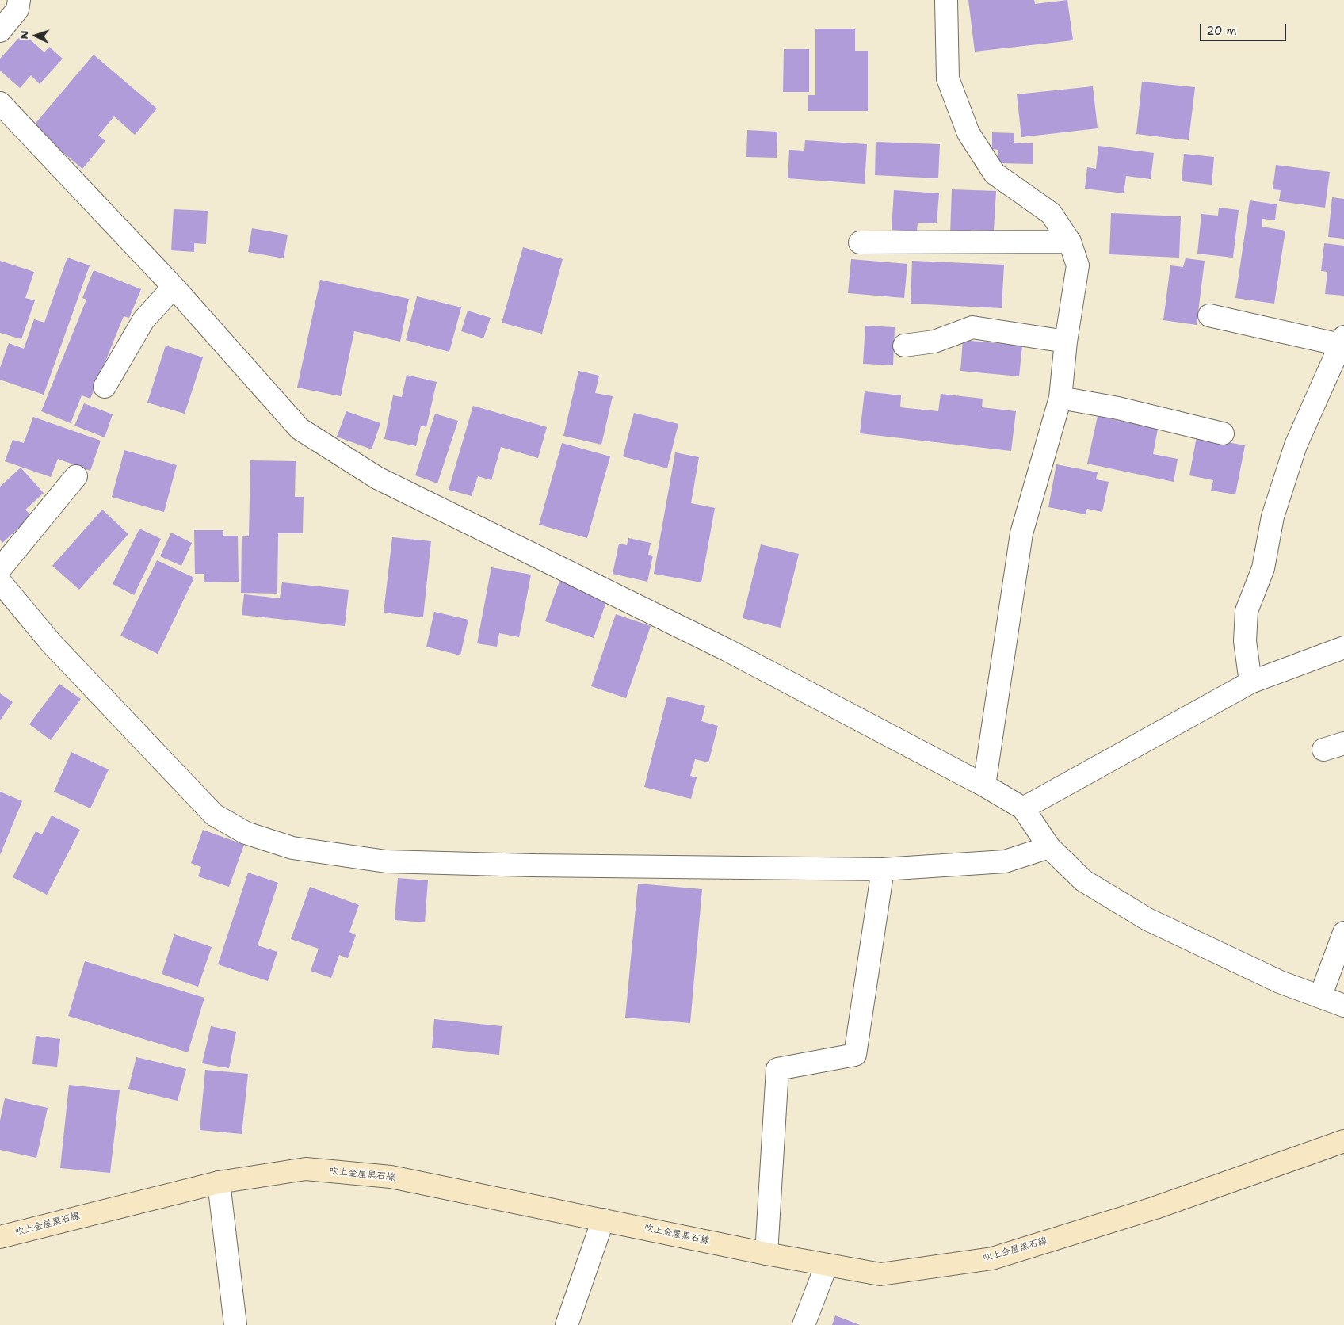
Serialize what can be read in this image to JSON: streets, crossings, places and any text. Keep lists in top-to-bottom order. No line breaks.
{"streets":{"main road":["吹上金屋黒石線"]},"scale_bar":"20 m","north":"left"}
